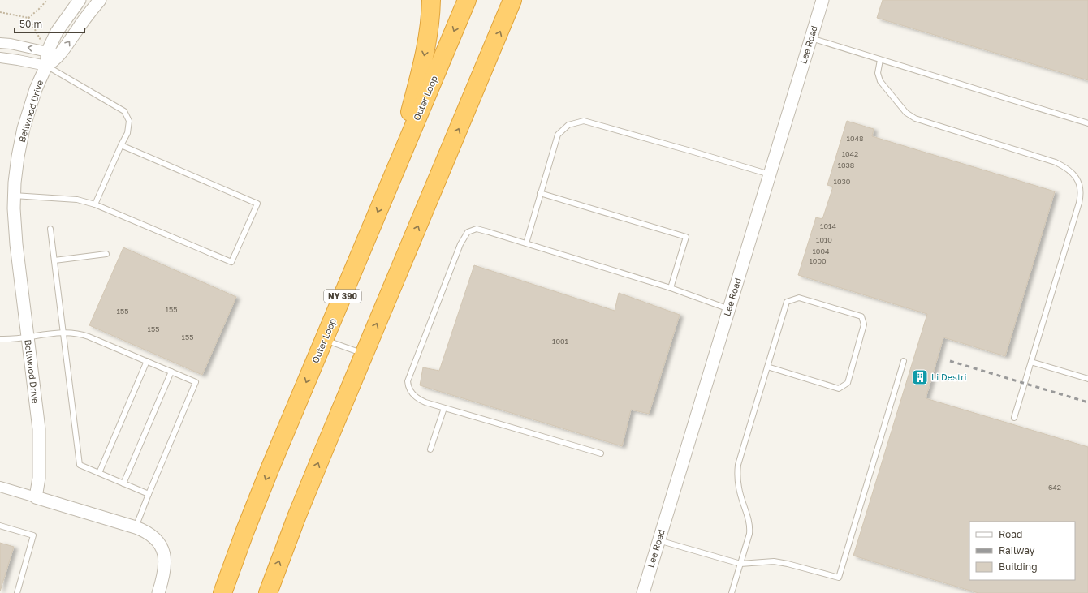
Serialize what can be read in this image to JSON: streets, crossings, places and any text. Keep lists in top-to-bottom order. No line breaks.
{"streets":{"highway":["Outer Loop","NY 390"],"street":["Lee Road","Bellwood Drive"]},"places":{"building":["Li Destri"]},"house_numbers":["1048","1042","1038","1030","1014","1010","1004","1000","155","155","155","155","1001","642"],"legend":["Road","Railway","Building"],"scale_bar":"50 m"}
